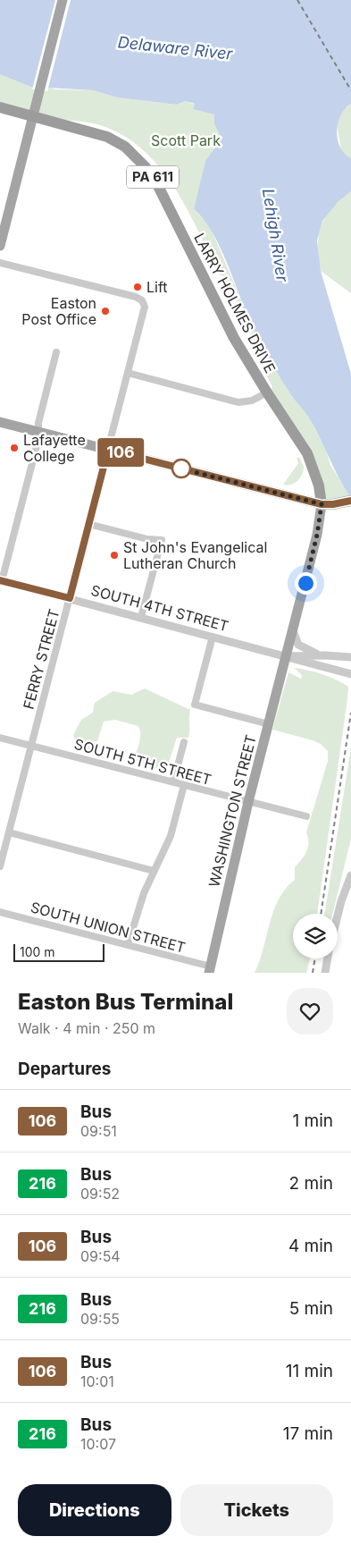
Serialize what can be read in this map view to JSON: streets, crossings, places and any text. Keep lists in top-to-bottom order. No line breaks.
{"streets":{"highway":["PA 611","LARRY HOLMES DRIVE"],"main road":["WASHINGTON STREET"],"street":["SOUTH 4TH STREET","FERRY STREET","SOUTH 5TH STREET","SOUTH UNION STREET"]},"crossings":[["LARRY HOLMES DRIVE","SOUTH 4TH STREET"],["LARRY HOLMES DRIVE","WASHINGTON STREET"],["SOUTH 4TH STREET","FERRY STREET"],["SOUTH 4TH STREET","WASHINGTON STREET"],["FERRY STREET","SOUTH 5TH STREET"],["SOUTH 5TH STREET","WASHINGTON STREET"],["WASHINGTON STREET","SOUTH UNION STREET"]],"water":["Delaware River","Lehigh River"],"parks":["Scott Park"],"places":["Lift","Easton Post Office","Lafayette College","St John's Evangelical Lutheran Church"],"lines":["bus line 106"],"scale_bar":"100 m","page":{"on_map":"106","scale":"100 m","heading":[["Easton Bus Terminal","Walk · 4 min · 250 m"],"Departures"],"list":[{"mark":"106","name":"Bus","note":"09:51","value":"1 min"},{"mark":"216","name":"Bus","note":"09:52","value":"2 min"},{"mark":"106","name":"Bus","note":"09:54","value":"4 min"},{"mark":"216","name":"Bus","note":"09:55","value":"5 min"},{"mark":"106","name":"Bus","note":"10:01","value":"11 min"},{"mark":"216","name":"Bus","note":"10:07","value":"17 min"}],"buttons":["Directions","Tickets"]}}
